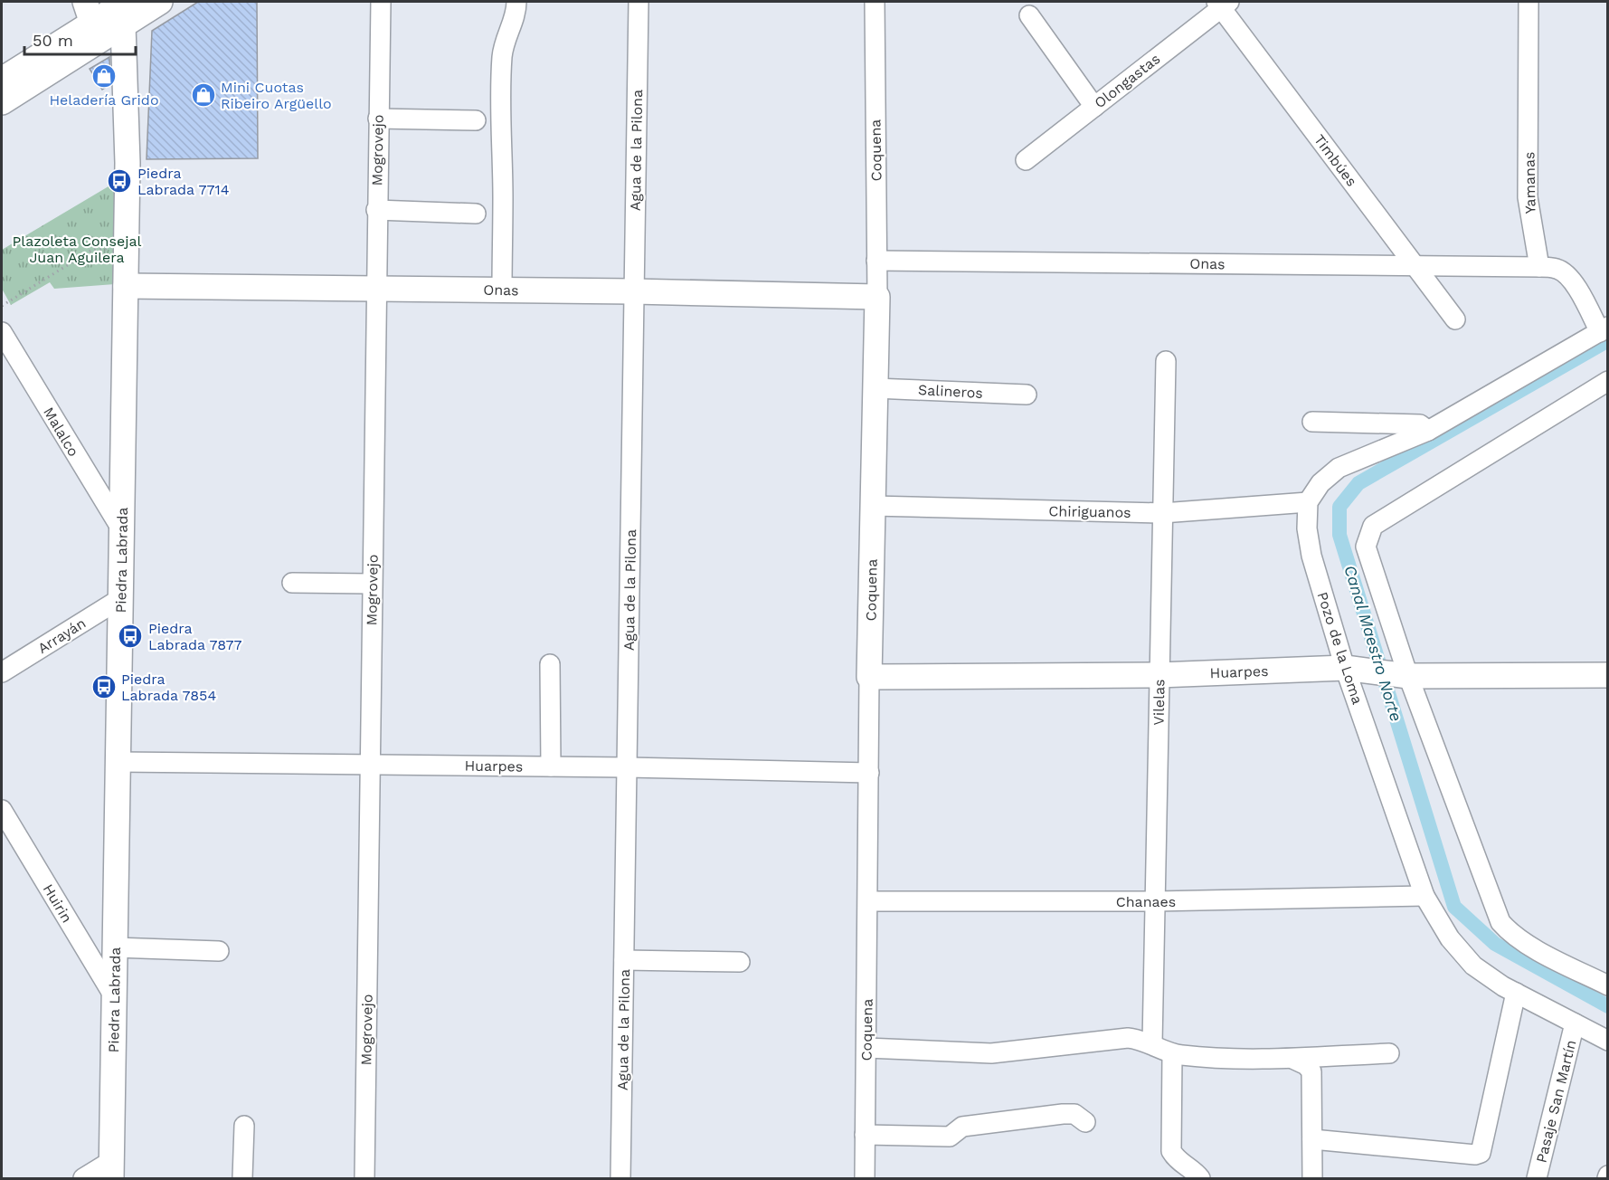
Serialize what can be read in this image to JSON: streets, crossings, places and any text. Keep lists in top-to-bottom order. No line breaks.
{"streets":{"main road":["Coquena","Onas","Piedra Labrada","Huarpes"],"street":["Olongastas","Mogrovejo","Agua de la Pilona","Timbúes","Yamanas","Salineros","Malalco","Chiriguanos","Arrayán","Pozo de la Loma","Vilelas","Chanaes","Huirin","Pasaje San Martín"]},"crossings":[["Olongastas","Timbúes"],["Mogrovejo","Onas"],["Mogrovejo","Huarpes"],["Agua de la Pilona","Onas"],["Agua de la Pilona","Huarpes"],["Coquena","Onas"],["Coquena","Salineros"],["Coquena","Chiriguanos"],["Coquena","Huarpes"],["Coquena","Chanaes"],["Timbúes","Onas"],["Yamanas","Onas"],["Onas","Piedra Labrada"],["Malalco","Piedra Labrada"],["Chiriguanos","Pozo de la Loma"],["Chiriguanos","Vilelas"],["Piedra Labrada","Arrayán"],["Piedra Labrada","Huarpes"],["Piedra Labrada","Huirin"],["Pozo de la Loma","Huarpes"],["Pozo de la Loma","Chanaes"],["Pozo de la Loma","Pasaje San Martín"],["Huarpes","Vilelas"],["Vilelas","Chanaes"]],"water":["Canal Maestro Norte"],"parks":["Plazoleta Consejal Juan Aguilera"],"places":{"shop":["Heladería Grido","Mini Cuotas Ribeiro Argüello"],"bus stop":["Piedra Labrada 7714","Piedra Labrada 7877","Piedra Labrada 7854"]},"scale_bar":"50 m"}
